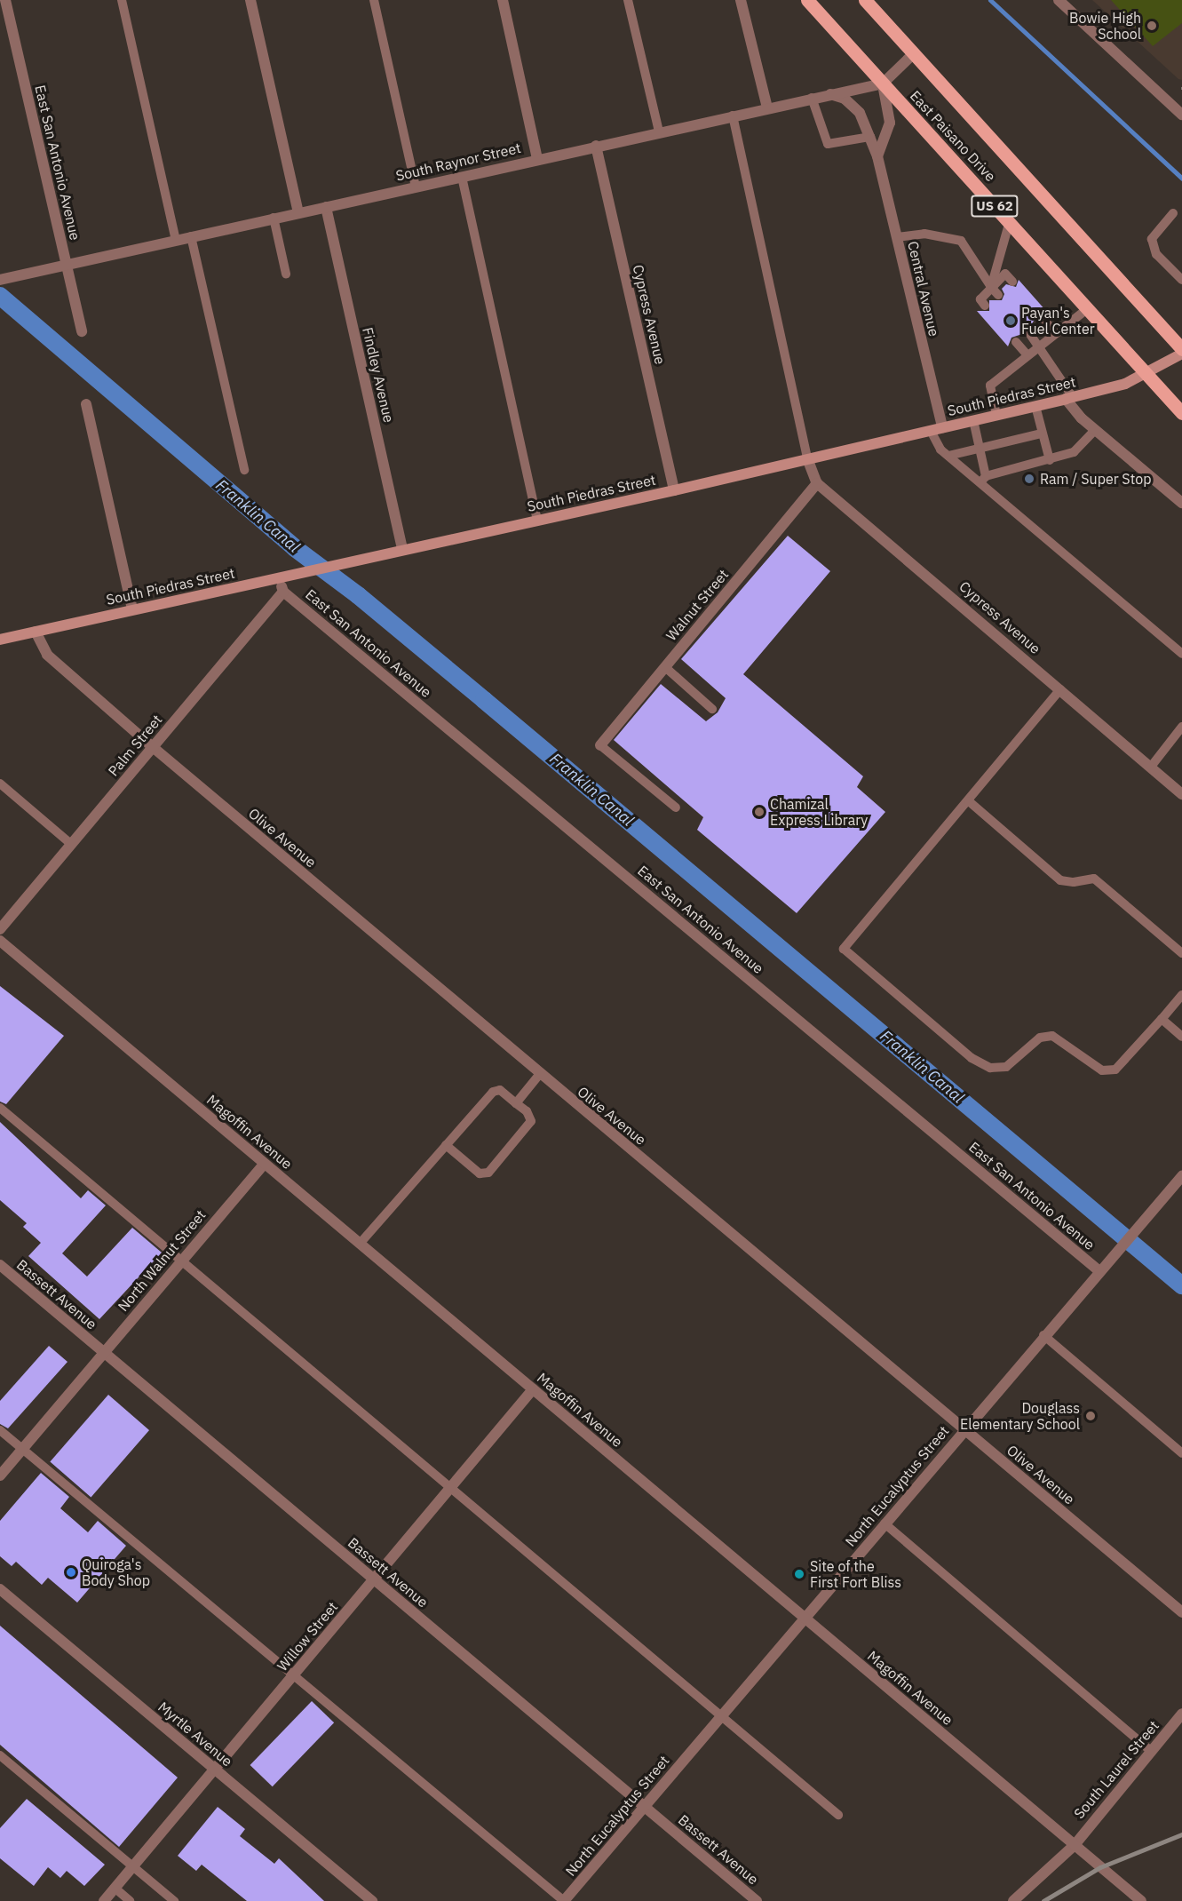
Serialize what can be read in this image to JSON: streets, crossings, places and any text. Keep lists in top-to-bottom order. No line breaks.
{"streets":{"main road":["East Paisano Drive","US 62","South Piedras Street"],"street":["South Raynor Street","East San Antonio Avenue","Central Avenue","Cypress Avenue","Findley Avenue","Walnut Street","Palm Street","Olive Avenue","Magoffin Avenue","North Walnut Street","Bassett Avenue","North Eucalyptus Street","Willow Street","Myrtle Avenue","South Laurel Street"]},"crossings":[["East Paisano Drive","South Raynor Street"],["East Paisano Drive","South Piedras Street"],["South Raynor Street","East San Antonio Avenue"],["South Raynor Street","Central Avenue"],["South Raynor Street","Cypress Avenue"],["South Raynor Street","Findley Avenue"],["East San Antonio Avenue","Palm Street"],["East San Antonio Avenue","North Eucalyptus Street"],["Central Avenue","South Piedras Street"],["Cypress Avenue","South Piedras Street"],["Cypress Avenue","Walnut Street"],["Findley Avenue","South Piedras Street"],["South Piedras Street","Olive Avenue"],["Palm Street","Olive Avenue"],["Olive Avenue","North Eucalyptus Street"],["Magoffin Avenue","North Walnut Street"],["Magoffin Avenue","North Eucalyptus Street"],["Magoffin Avenue","Willow Street"],["Magoffin Avenue","South Laurel Street"],["North Walnut Street","Bassett Avenue"],["Bassett Avenue","North Eucalyptus Street"],["Bassett Avenue","Willow Street"],["Willow Street","Myrtle Avenue"]],"water":["Franklin Canal"],"places":["Bowie High School","Payan's Fuel Center","Ram / Super Stop","Chamizal Express Library","Douglass Elementary School","Quiroga's Body Shop","Site of the First Fort Bliss"]}
